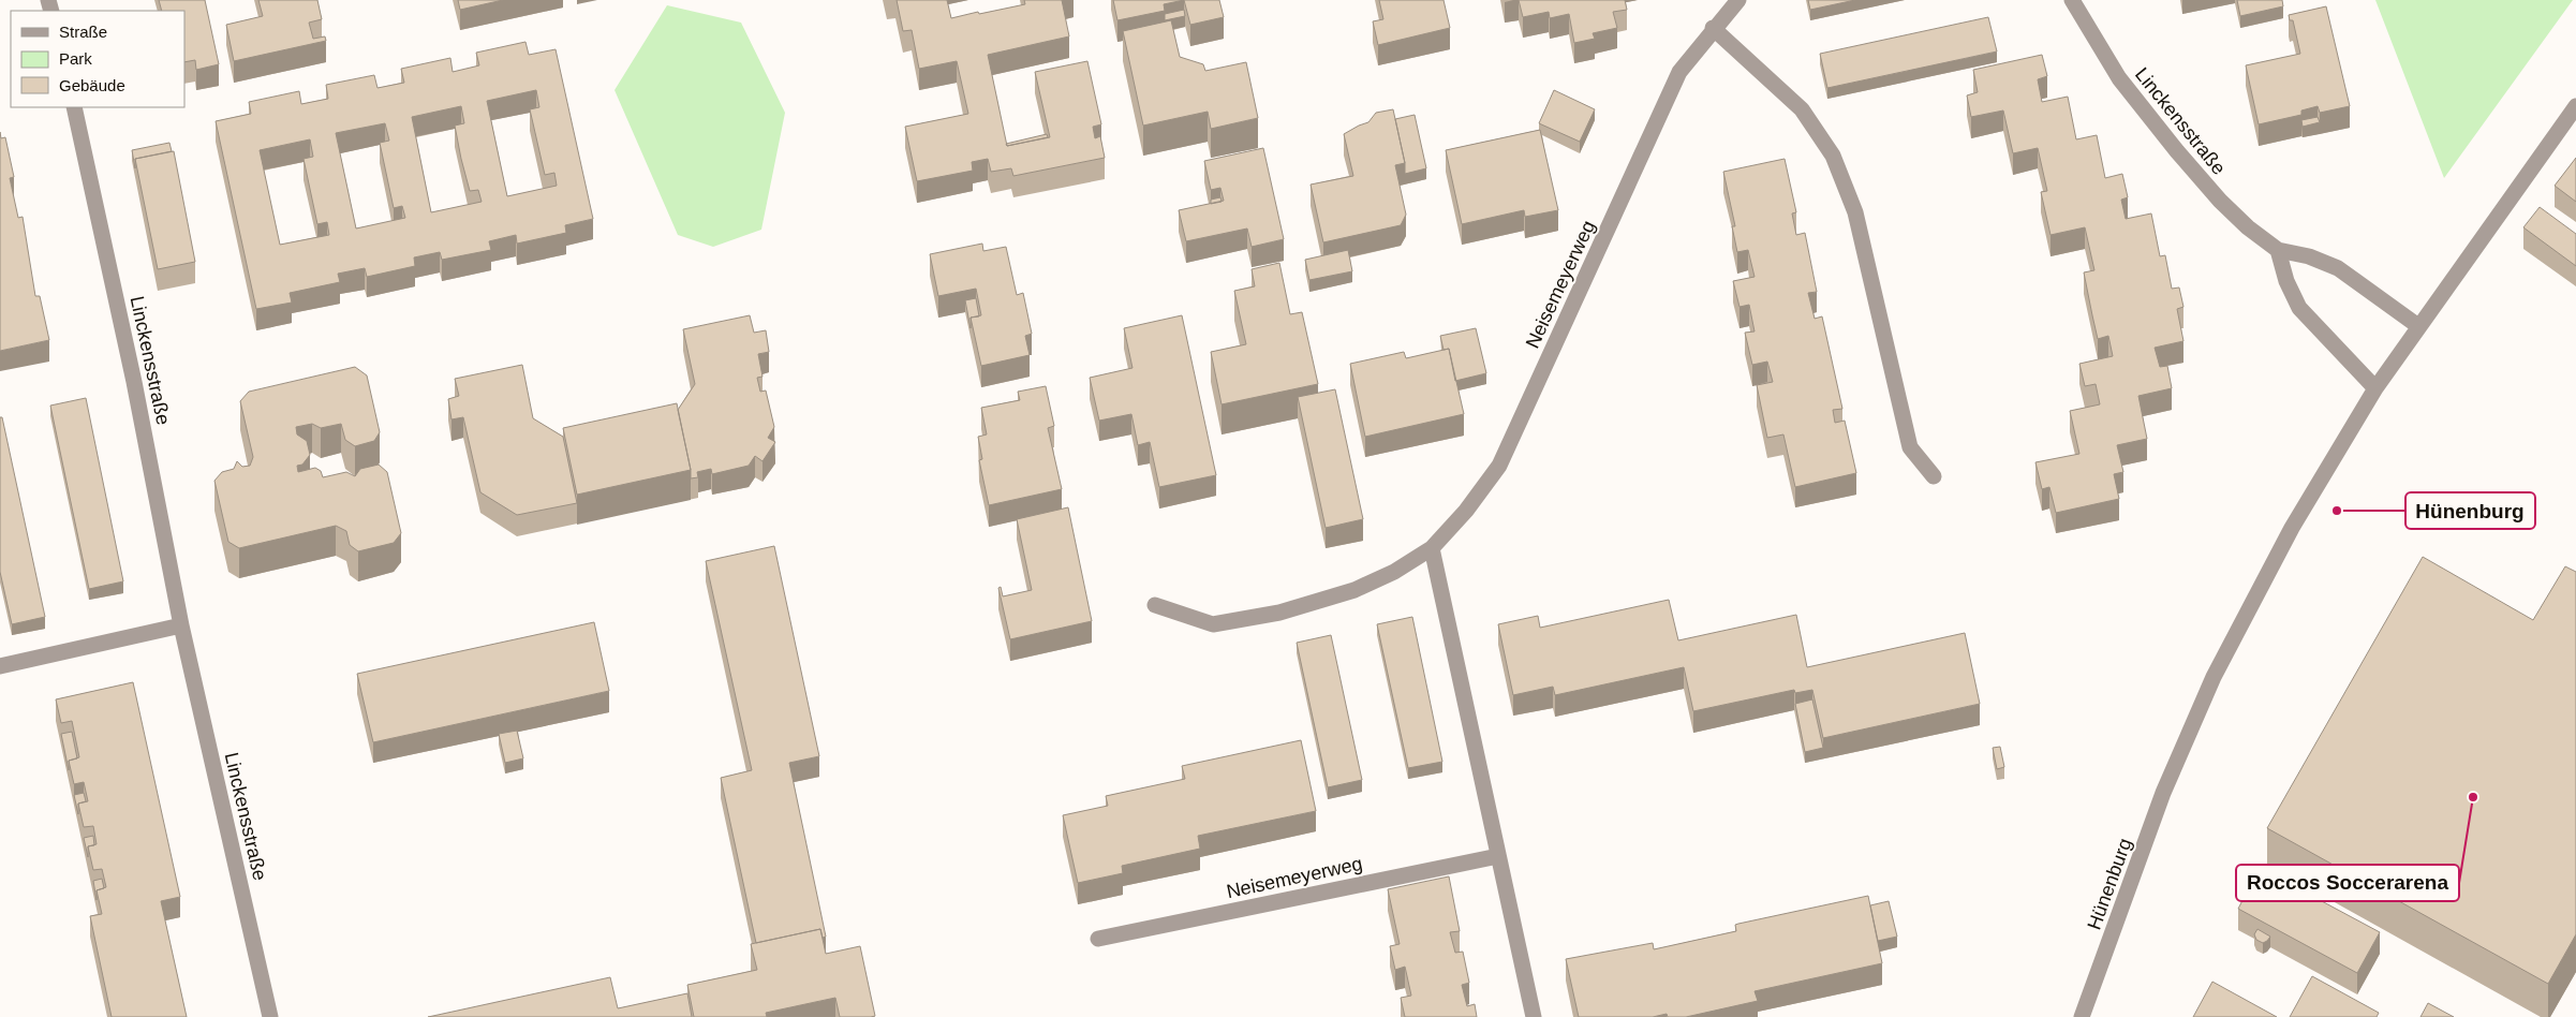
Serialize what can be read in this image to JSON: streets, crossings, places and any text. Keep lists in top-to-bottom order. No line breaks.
{"streets":{"street":["Linckensstraße","Neisemeyerweg","Hünenburg"]},"places":["Hünenburg","Roccos Soccerarena"],"legend":["Straße","Park","Gebäude"]}
